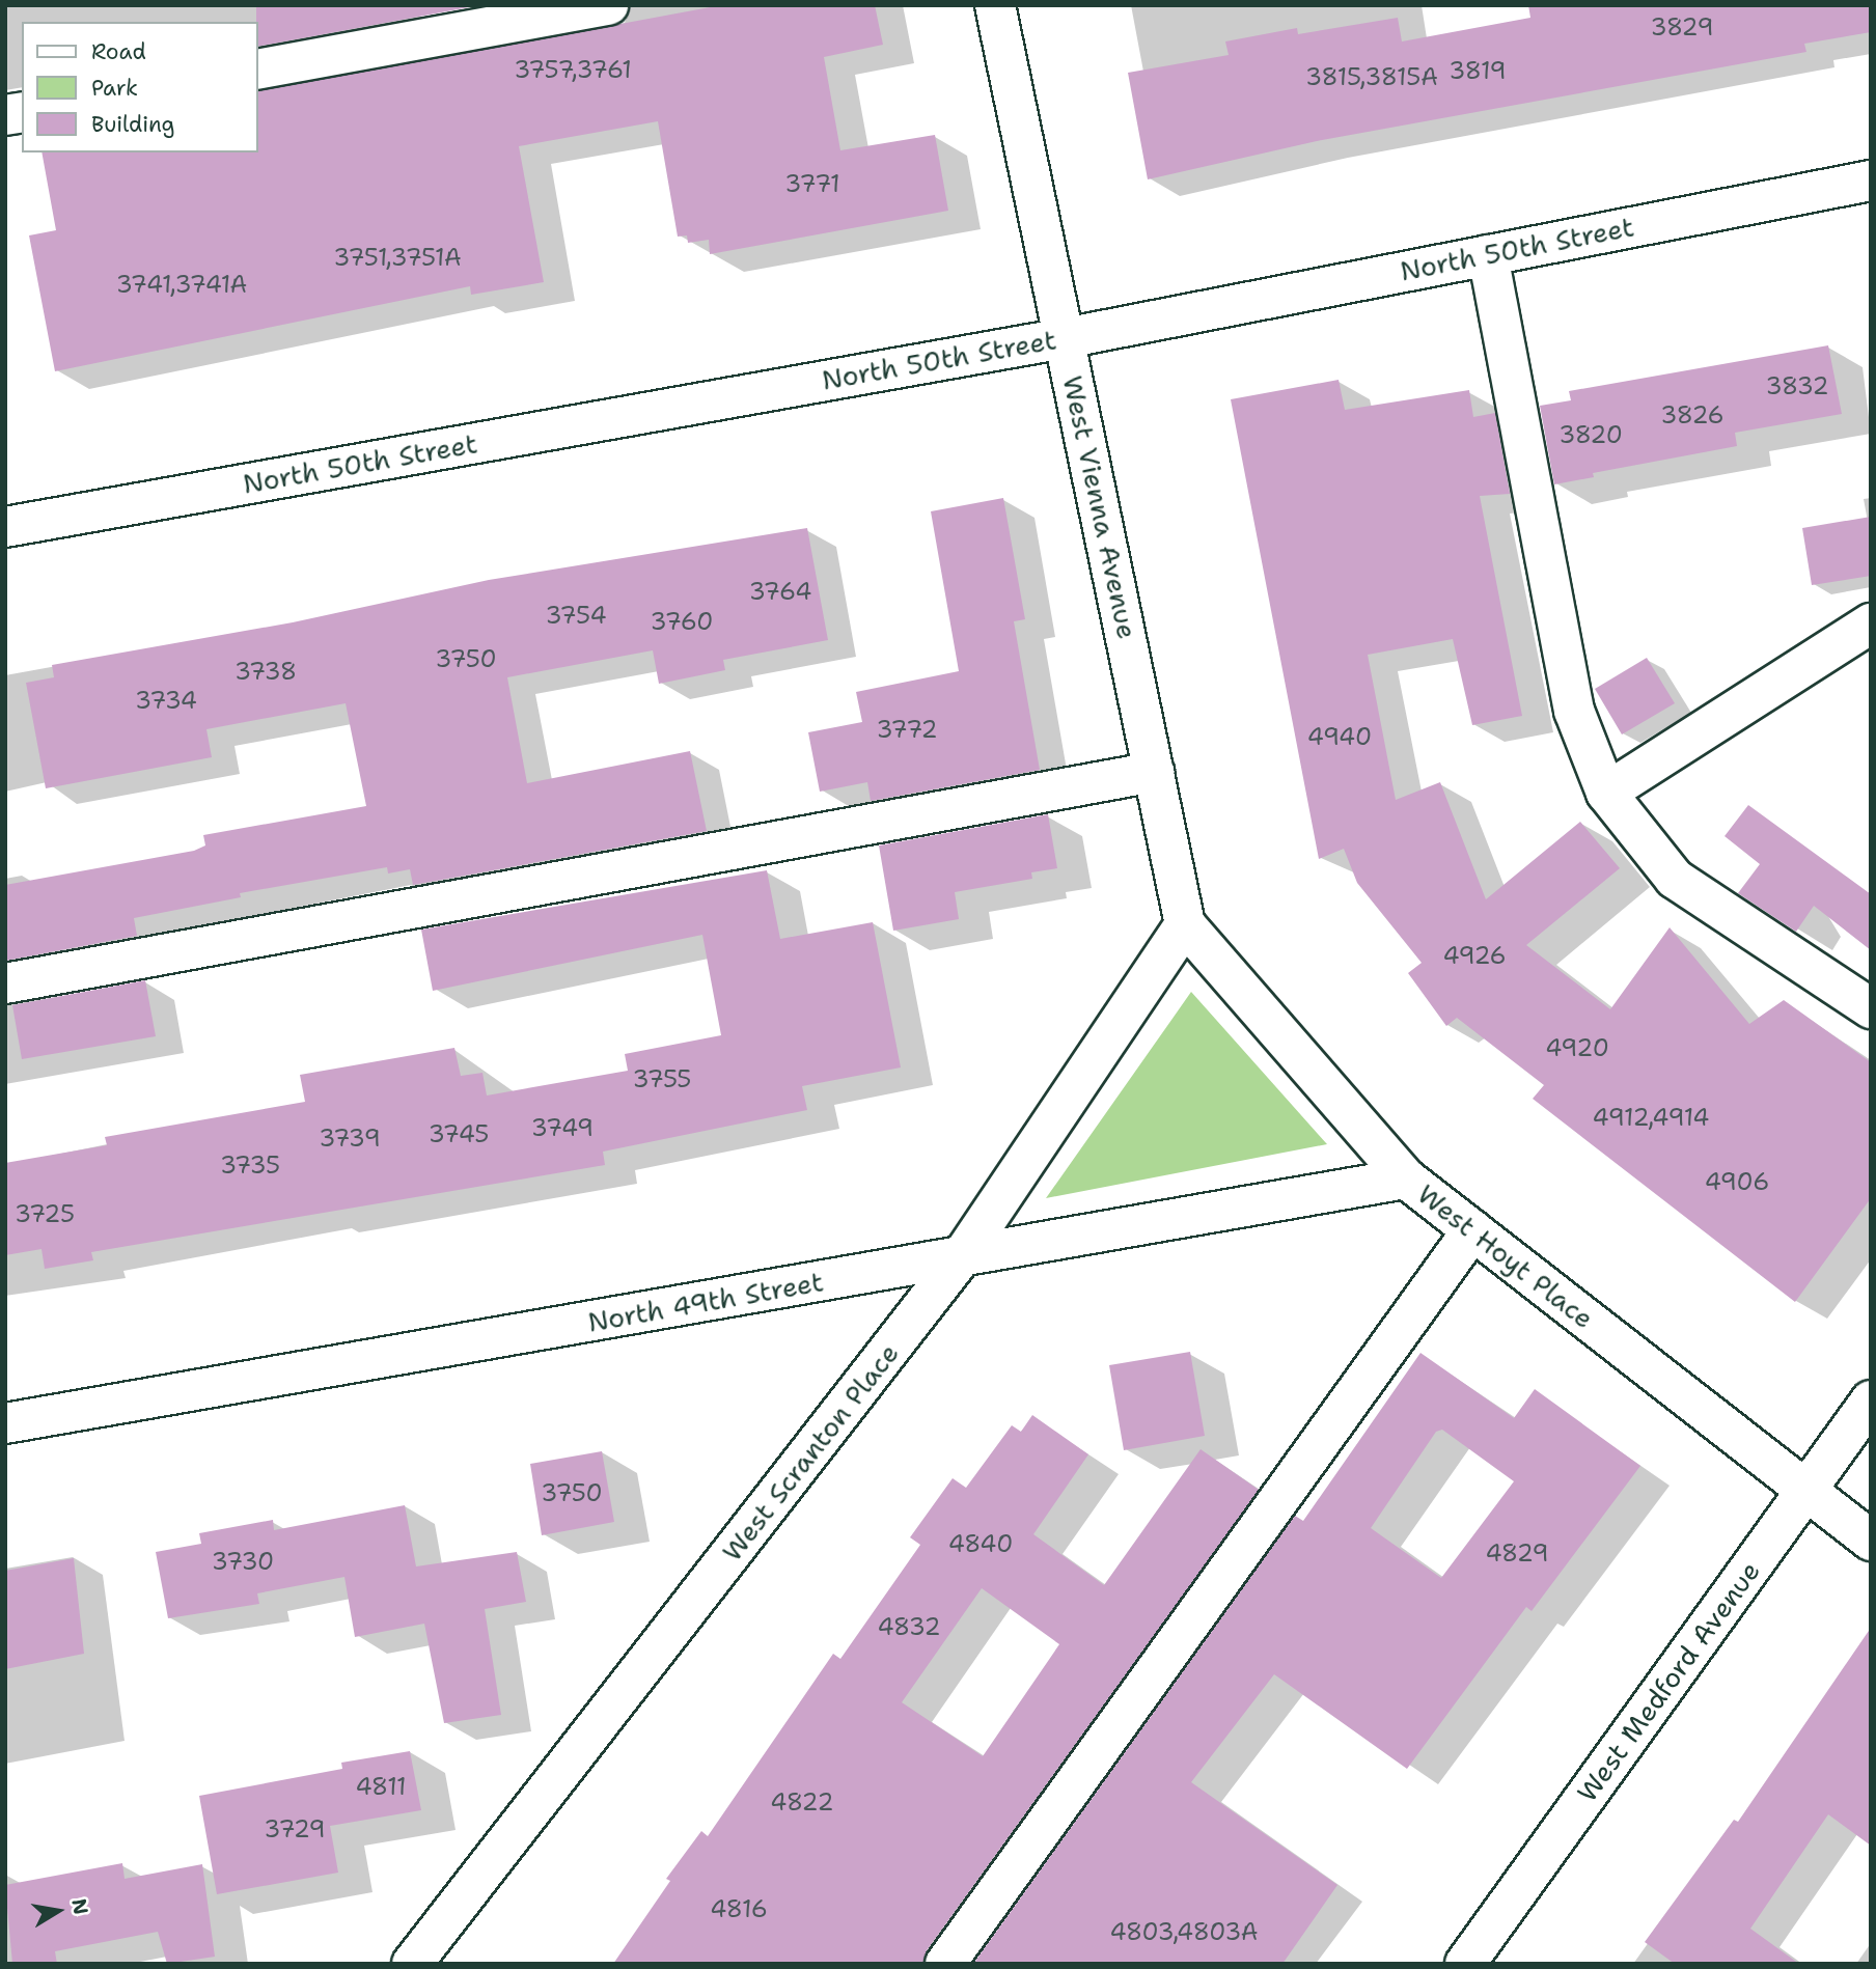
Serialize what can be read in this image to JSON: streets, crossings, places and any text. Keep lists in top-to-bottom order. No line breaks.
{"streets":{"street":["North 50th Street","West Vienna Avenue","West Hoyt Place","North 49th Street","West Scranton Place","West Medford Avenue"]},"crossings":[["North 50th Street","West Vienna Avenue"],["West Vienna Avenue","West Hoyt Place"],["West Vienna Avenue","West Scranton Place"],["West Hoyt Place","North 49th Street"],["West Hoyt Place","West Scranton Place"],["West Hoyt Place","West Medford Avenue"],["North 49th Street","West Scranton Place"]],"house_numbers":["3829","3757,3761","3819","3815,3815A","3771","3751,3751A","3741,3741A","3832","3826","3820","3764","3754","3760","3750","3738","3734","3772","4940","4926","4920","3755","4912,4914","3749","3745","3739","3735","4906","3725","3750","4840","4829","3730","4832","4811","4822","3729","4816","4803,4803A"],"legend":["Road","Park","Building"],"north":"right"}
